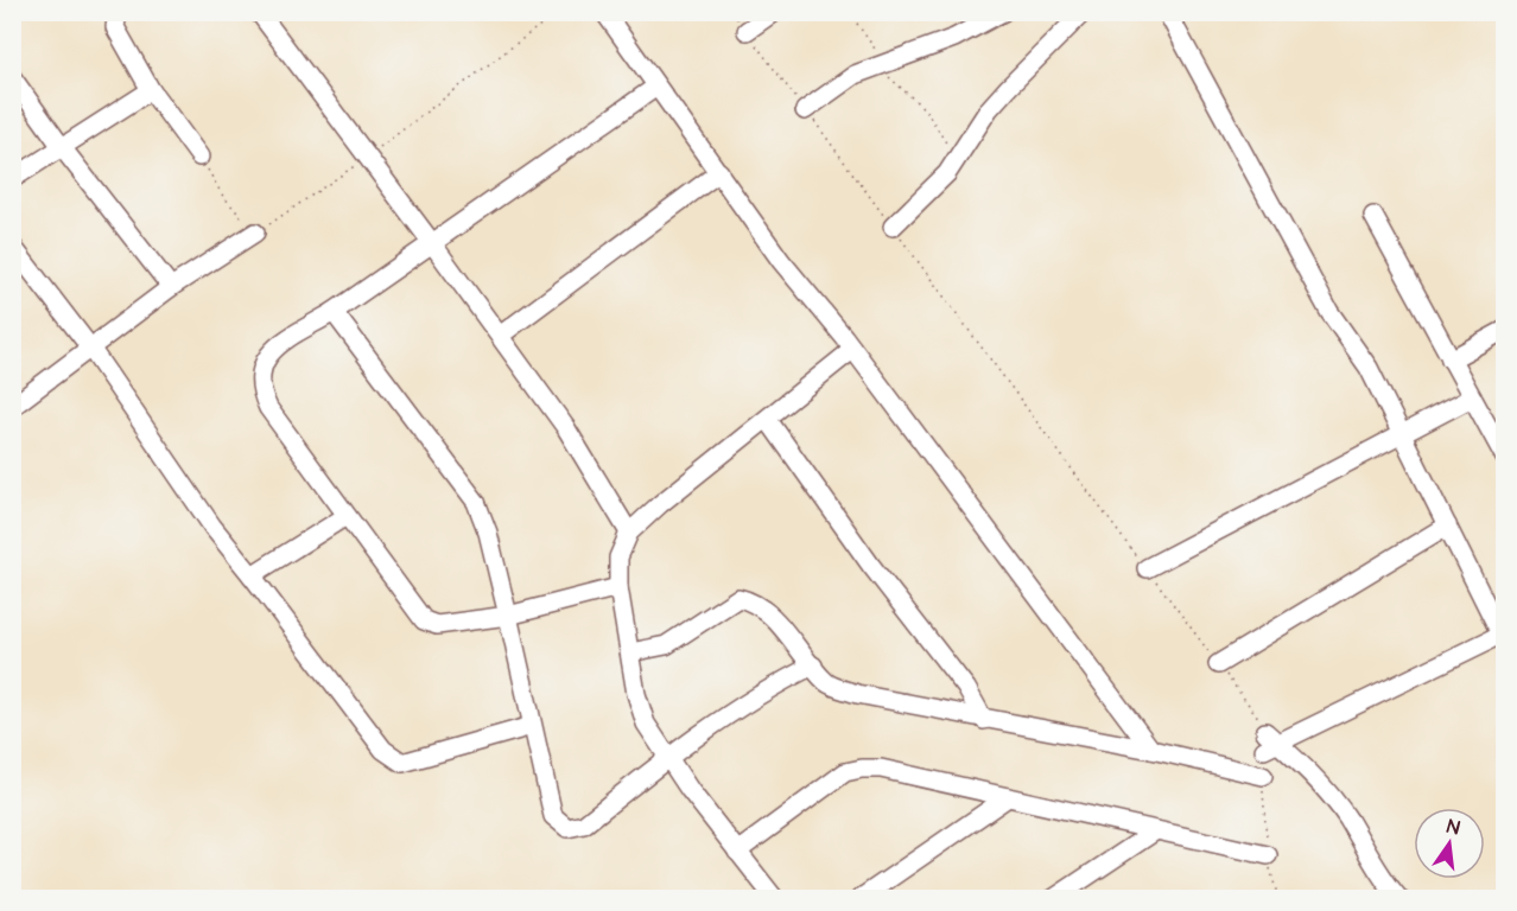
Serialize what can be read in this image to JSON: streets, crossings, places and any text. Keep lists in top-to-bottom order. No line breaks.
{"north":"top"}
